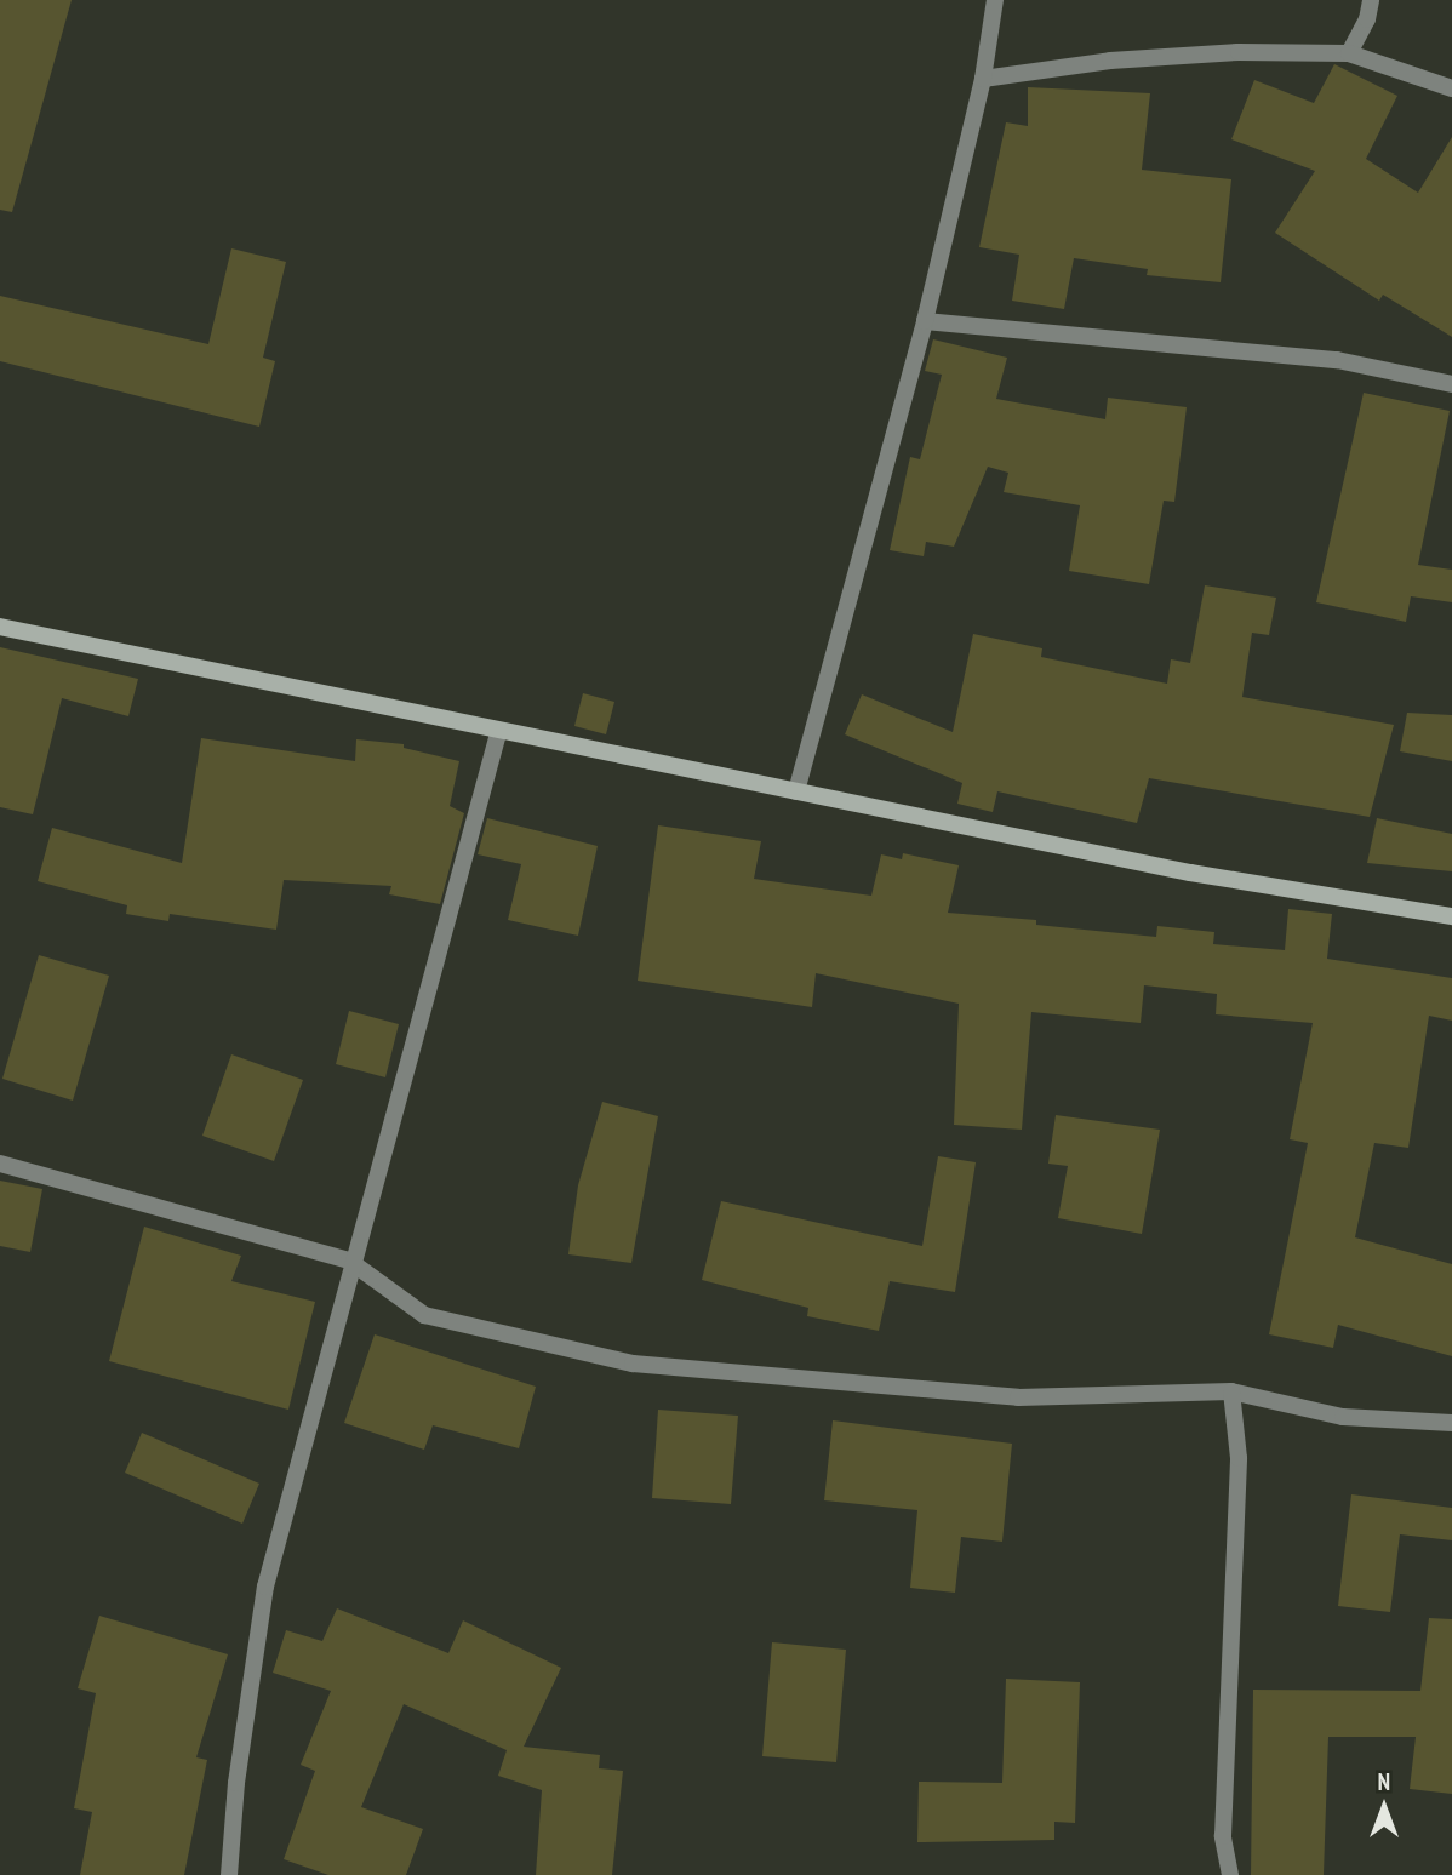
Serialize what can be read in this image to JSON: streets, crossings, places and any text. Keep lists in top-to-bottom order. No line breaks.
{"north":"top"}
